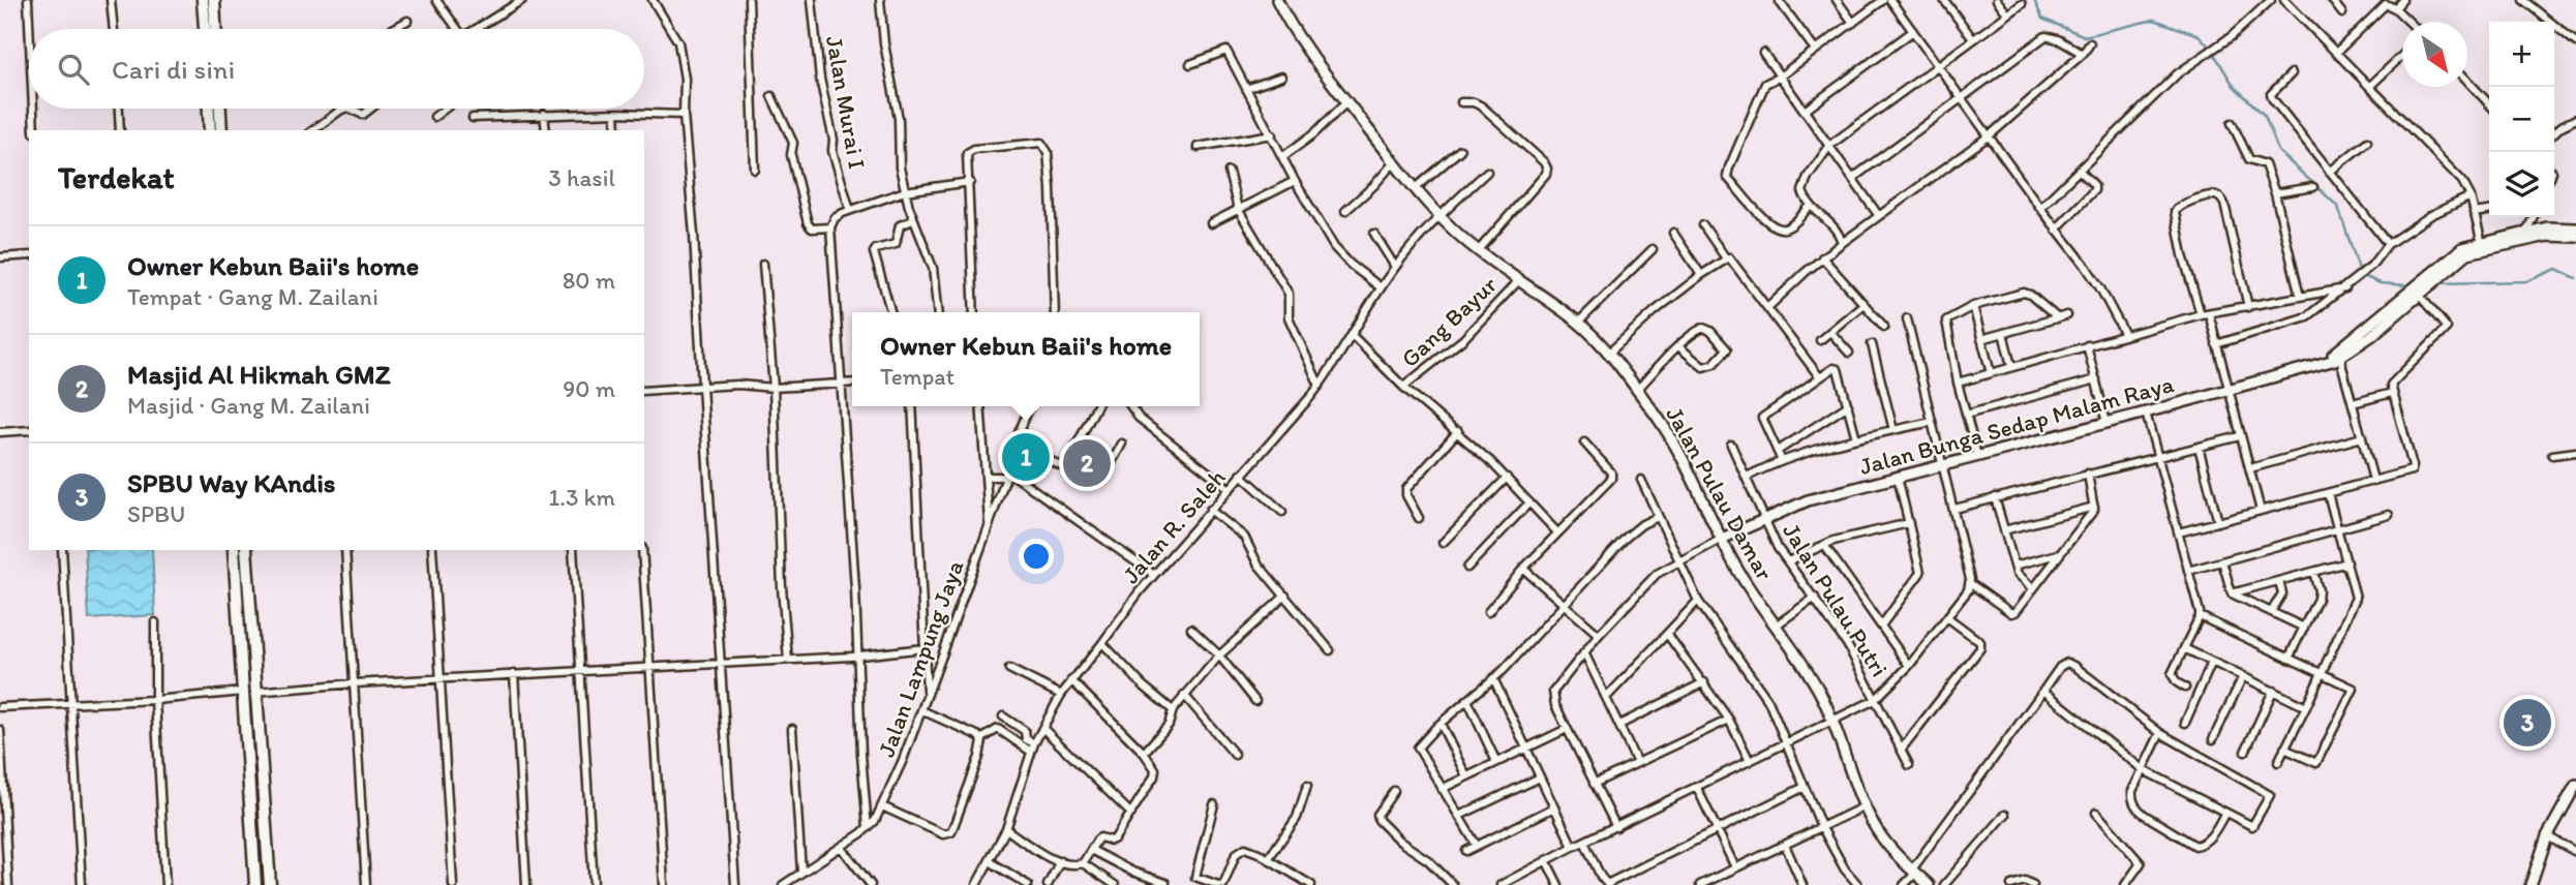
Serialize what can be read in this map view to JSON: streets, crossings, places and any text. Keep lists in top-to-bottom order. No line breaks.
{"streets":{"street":["Jalan Murai I","Gang Bayur","Jalan Bunga Sedap Malam Raya","Jalan Pulau Damar","Jalan R. Saleh","Jalan Pulau Putri","Jalan Lampung Jaya"]},"crossings":[["Gang Bayur","Jalan Pulau Damar"],["Jalan Bunga Sedap Malam Raya","Jalan Pulau Damar"],["Jalan Bunga Sedap Malam Raya","Jalan Pulau Putri"],["Jalan Pulau Damar","Jalan R. Saleh"]],"north":"bottom right","page":{"map_buttons":["+","−"],"search":"Cari di sini","heading":["Terdekat","3 hasil"],"list":[{"mark":"1","name":"Owner Kebun Baii's home","note":"Tempat · Gang M. Zailani","value":"80 m"},{"mark":"2","name":"Masjid Al Hikmah GMZ","note":"Masjid · Gang M. Zailani","value":"90 m"},{"mark":"3","name":"SPBU Way KAndis","note":"SPBU","value":"1.3 km"}],"popup":["Owner Kebun Baii's home","Tempat"],"pins":["1","2","3"]}}
